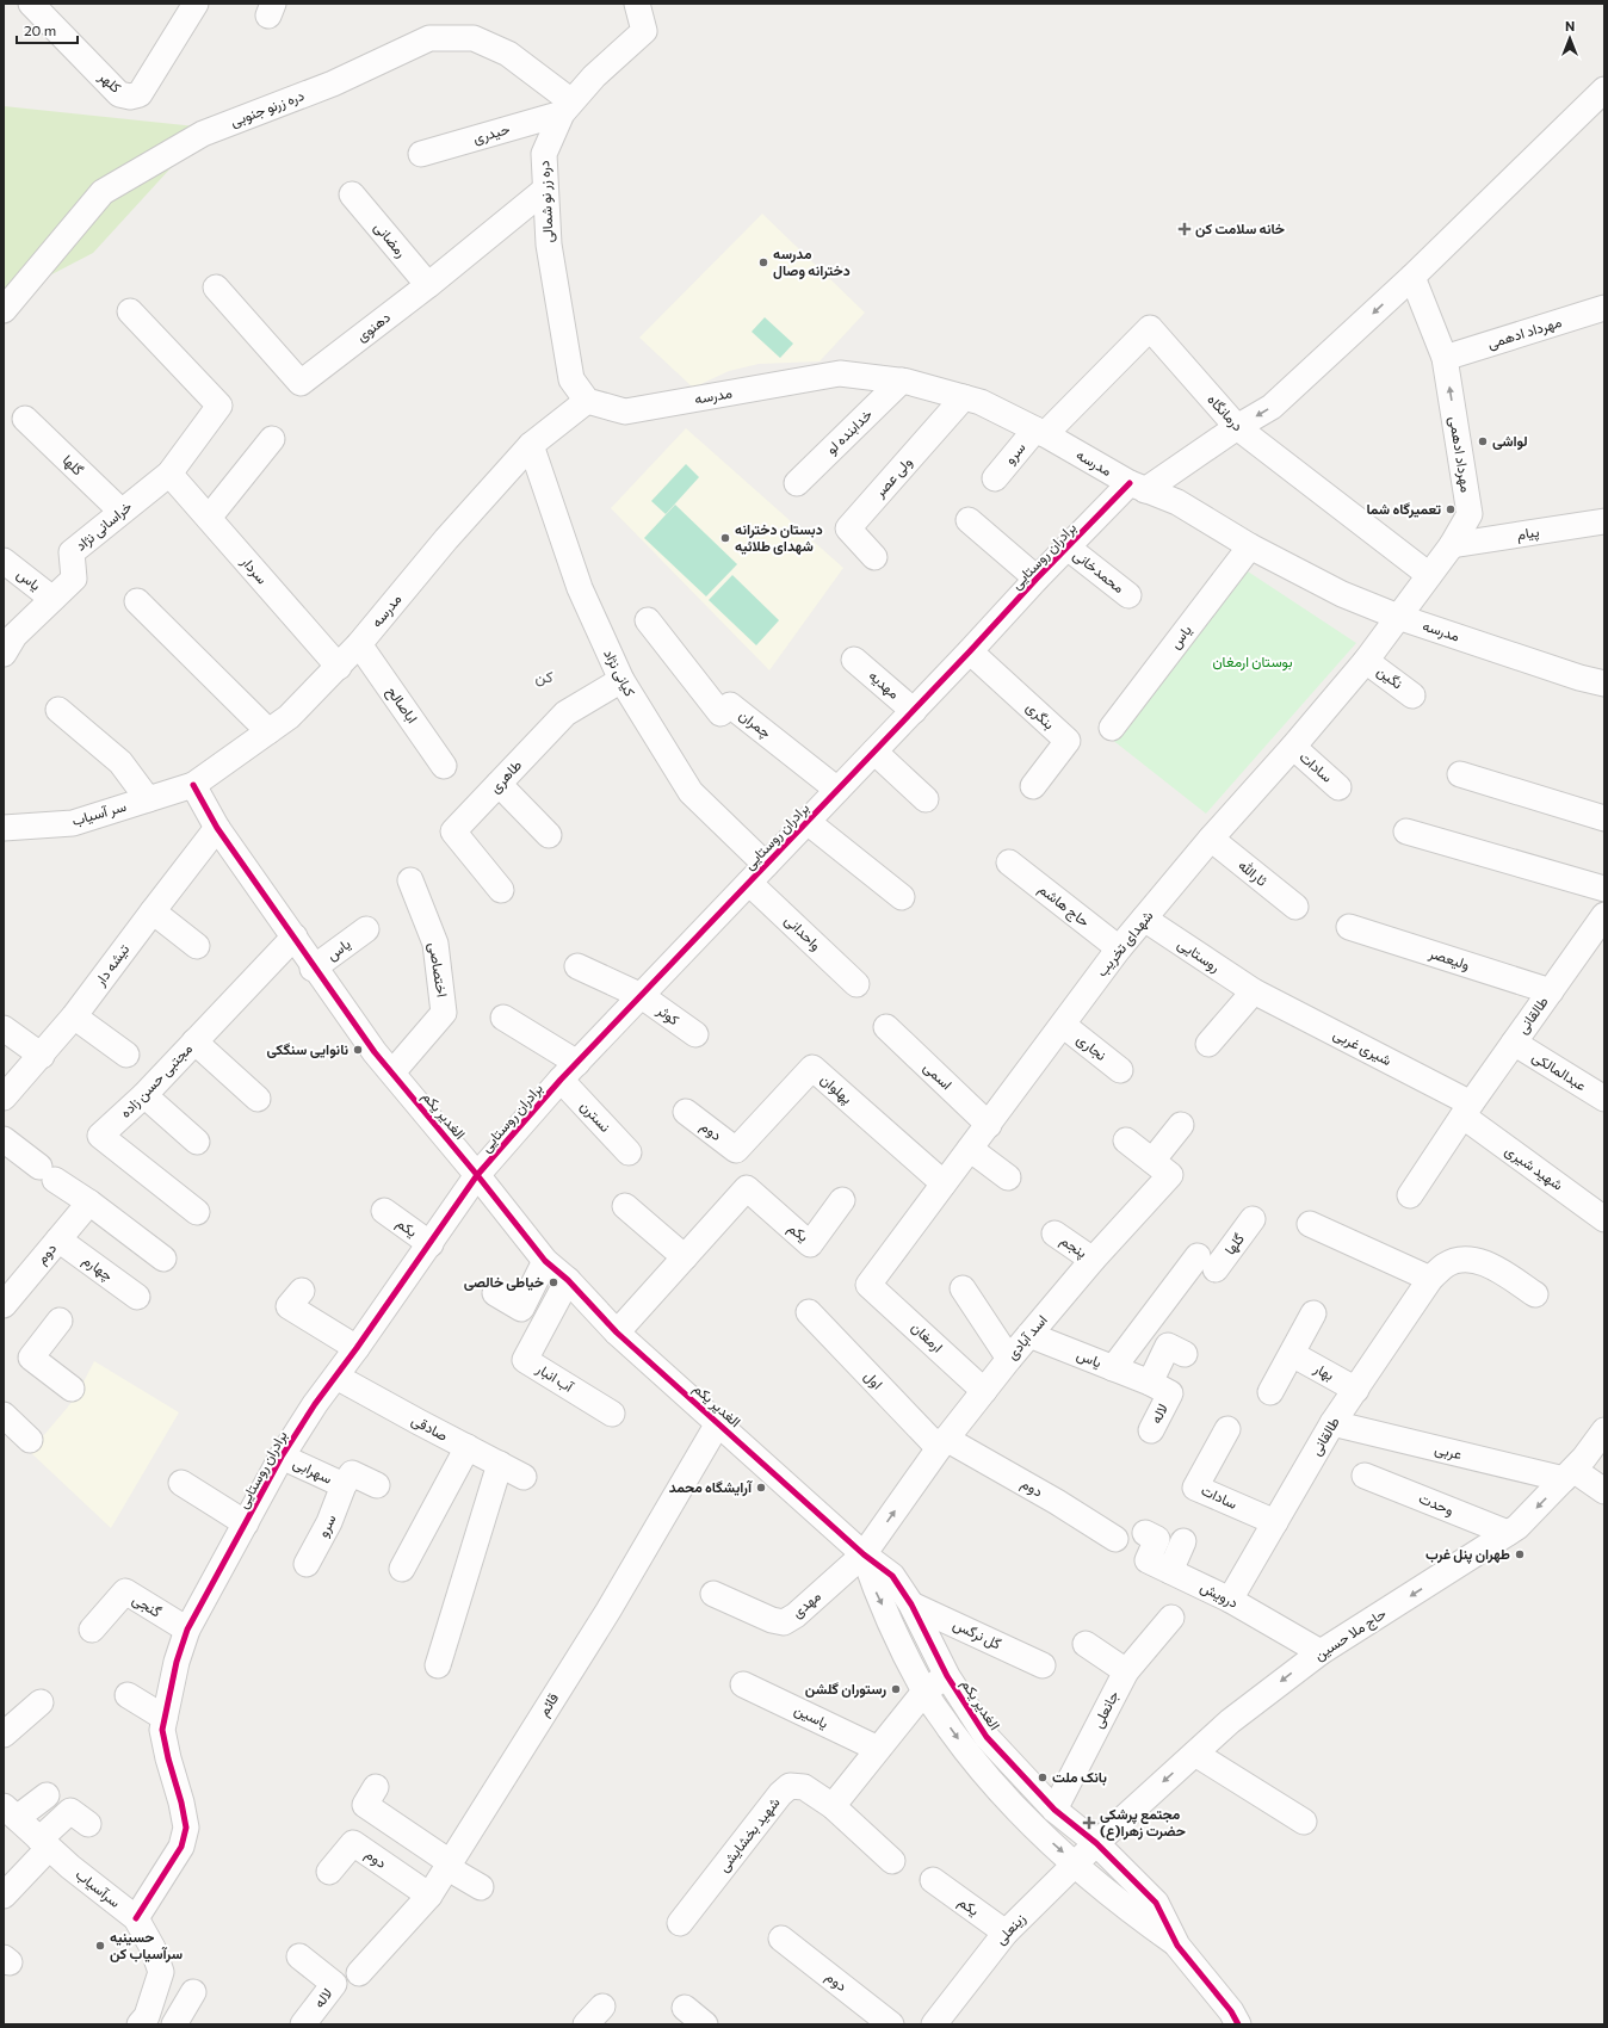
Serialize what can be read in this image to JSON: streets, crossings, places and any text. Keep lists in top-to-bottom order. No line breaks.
{"streets":{"street":["کلهر","دره زرنو جنوبی","حیدری","دره زر نو شمالی","رمضانی","دهنوی","مهرداد ادهمى","مدرسه","درمانگاه","خدابنده لو","سرو","مهرداد ادهمی","گلها","ولی عصر","خراسانی نژاد","پیام","برادران روستایی","سردار","محمدخانی","یاس","کیانی نژاد","نگین","مهدیه","اباصالح","بنگری","چمران","سادات","طاهری","سر آسیاب","ثارالله","حاج هاشم","واحدانی","شهدای تخریب","روستایی","ولیعصر","تیشه دار","اختصاصی","کوثر","طالقانی","نجاری","شیری غربی","عبدالمالکی","اسمی","مجتبی حسن زاده","پهلوان","الغدیر یکم","نسترن","دوم","شهید شیری","یکم","پنجم","چهارم","ارمغان","اسد آبادی","بهار","آب انبار","اول","لاله","صادقی","عربی","سهرابی","وحدت","درویش","مهدی","گنجی","گل نرگس","حاج ملا حسین","قائم","جانعلی","یاسین","شهید بخشایشی","سرآسیاب","زینعلی"]},"crossings":[["دره زرنو جنوبی","حیدری"],["دره زرنو جنوبی","دره زر نو شمالی"],["حیدری","دره زر نو شمالی"],["دره زر نو شمالی","دهنوی"],["دره زر نو شمالی","مدرسه"],["رمضانی","دهنوی"],["مهرداد ادهمى","مهرداد ادهمی"],["مدرسه","درمانگاه"],["مدرسه","خدابنده لو"],["مدرسه","سرو"],["مدرسه","مهرداد ادهمی"],["مدرسه","ولی عصر"],["مدرسه","برادران روستایی"],["مدرسه","سردار"],["مدرسه","یاس"],["مدرسه","کیانی نژاد"],["مدرسه","اباصالح"],["مدرسه","سر آسیاب"],["مدرسه","شهدای تخریب"],["مدرسه","الغدیر یکم"],["درمانگاه","سرو"],["درمانگاه","مهرداد ادهمی"],["سرو","سهرابی"],["مهرداد ادهمی","پیام"],["مهرداد ادهمی","شهدای تخریب"],["گلها","خراسانی نژاد"],["گلها","یاس"],["خراسانی نژاد","سردار"],["خراسانی نژاد","یاس"],["برادران روستایی","محمدخانی"],["برادران روستایی","کیانی نژاد"],["برادران روستایی","مهدیه"],["برادران روستایی","بنگری"],["برادران روستایی","چمران"],["برادران روستایی","واحدانی"],["برادران روستایی","کوثر"],["برادران روستایی","الغدیر یکم"],["برادران روستایی","نسترن"],["برادران روستایی","یکم"],["برادران روستایی","صادقی"],["برادران روستایی","سهرابی"],["برادران روستایی","گنجی"],["برادران روستایی","سرآسیاب"],["یاس","الغدیر یکم"],["یاس","اسد آبادی"],["یاس","لاله"],["کیانی نژاد","طاهری"],["کیانی نژاد","واحدانی"],["نگین","شهدای تخریب"],["سادات","شهدای تخریب"],["سادات","طالقانی"],["سر آسیاب","الغدیر یکم"],["ثارالله","شهدای تخریب"],["حاج هاشم","شهدای تخریب"],["شهدای تخریب","روستایی"],["شهدای تخریب","نجاری"],["شهدای تخریب","اسمی"],["شهدای تخریب","پهلوان"],["شهدای تخریب","ارمغان"],["روستایی","شیری غربی"],["ولیعصر","طالقانی"],["تیشه دار","الغدیر یکم"],["اختصاصی","الغدیر یکم"],["طالقانی","شیری غربی"],["طالقانی","عبدالمالکی"],["طالقانی","شهید شیری"],["طالقانی","بهار"],["طالقانی","عربی"],["طالقانی","درویش"],["شیری غربی","شهید شیری"],["مجتبی حسن زاده","الغدیر یکم"],["پهلوان","دوم"],["الغدیر یکم","اسد آبادی"],["الغدیر یکم","آب انبار"],["الغدیر یکم","مهدی"],["الغدیر یکم","گل نرگس"],["الغدیر یکم","حاج ملا حسین"],["الغدیر یکم","قائم"],["الغدیر یکم","جانعلی"],["الغدیر یکم","زینعلی"],["دوم","چهارم"],["دوم","اسد آبادی"],["دوم","اول"],["دوم","قائم"],["یکم","زینعلی"],["پنجم","اسد آبادی"],["ارمغان","اسد آبادی"],["اسد آبادی","اول"],["اسد آبادی","مهدی"],["عربی","حاج ملا حسین"],["وحدت","حاج ملا حسین"],["درویش","حاج ملا حسین"],["حاج ملا حسین","زینعلی"]],"one_way":["مهرداد ادهمی","حاج ملا حسین"],"districts":["کن"],"parks":["بوستان ارمغان"],"places":{"health":["خانه سلامت کن","مجتمع پرشکی حضرت زهرا(ع)"],"other":["مدرسه دخترانه وصال","لواشی","تعمیرگاه شما","دبستان دخترانه شهدای طلائیه","نانوایی سنگکی","خیاطی خالصی","آرایشگاه محمد","طهران پنل غرب","رستوران گلشن","بانک ملت","حسینیه سرآسیاب کن"]},"scale_bar":"20 m","north":"top"}
